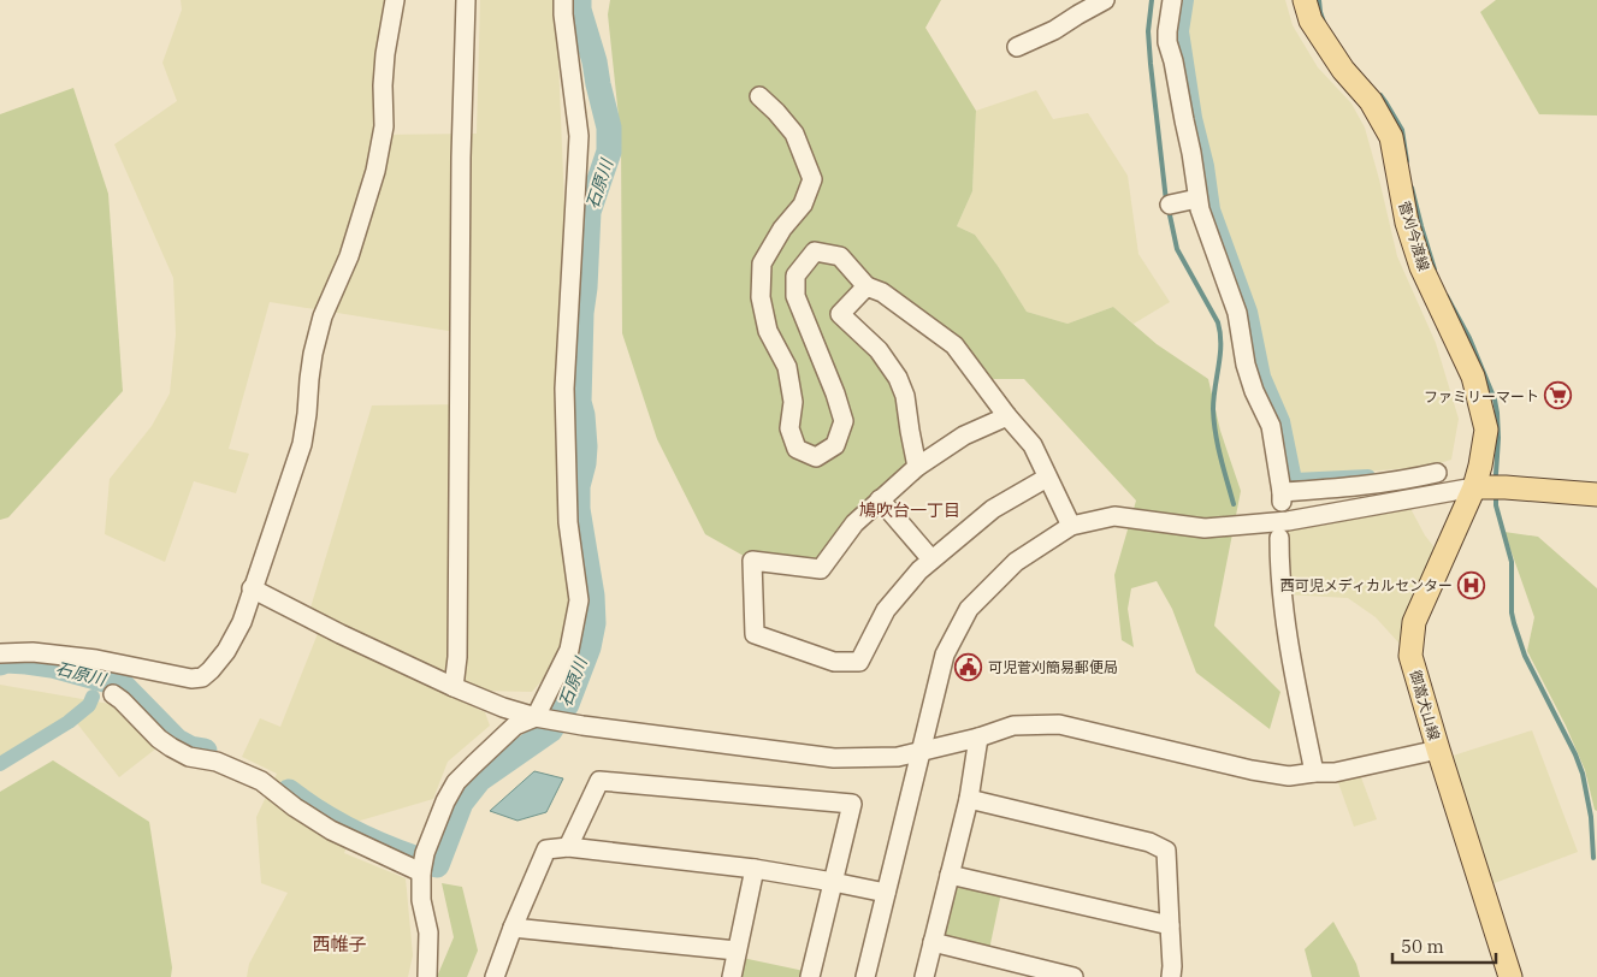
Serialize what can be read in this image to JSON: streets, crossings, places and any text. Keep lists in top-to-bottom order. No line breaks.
{"streets":{"main road":["菅刈今渡線","御嵩犬山線"]},"crossings":[["菅刈今渡線","御嵩犬山線"]],"districts":["鳩吹台一丁目","西帷子"],"water":["石原川"],"places":{"supermarket":["ファミリーマート"],"hospital":["西可児メディカルセンター"],"public building":["可児菅刈簡易郵便局"]},"scale_bar":"50 m"}
